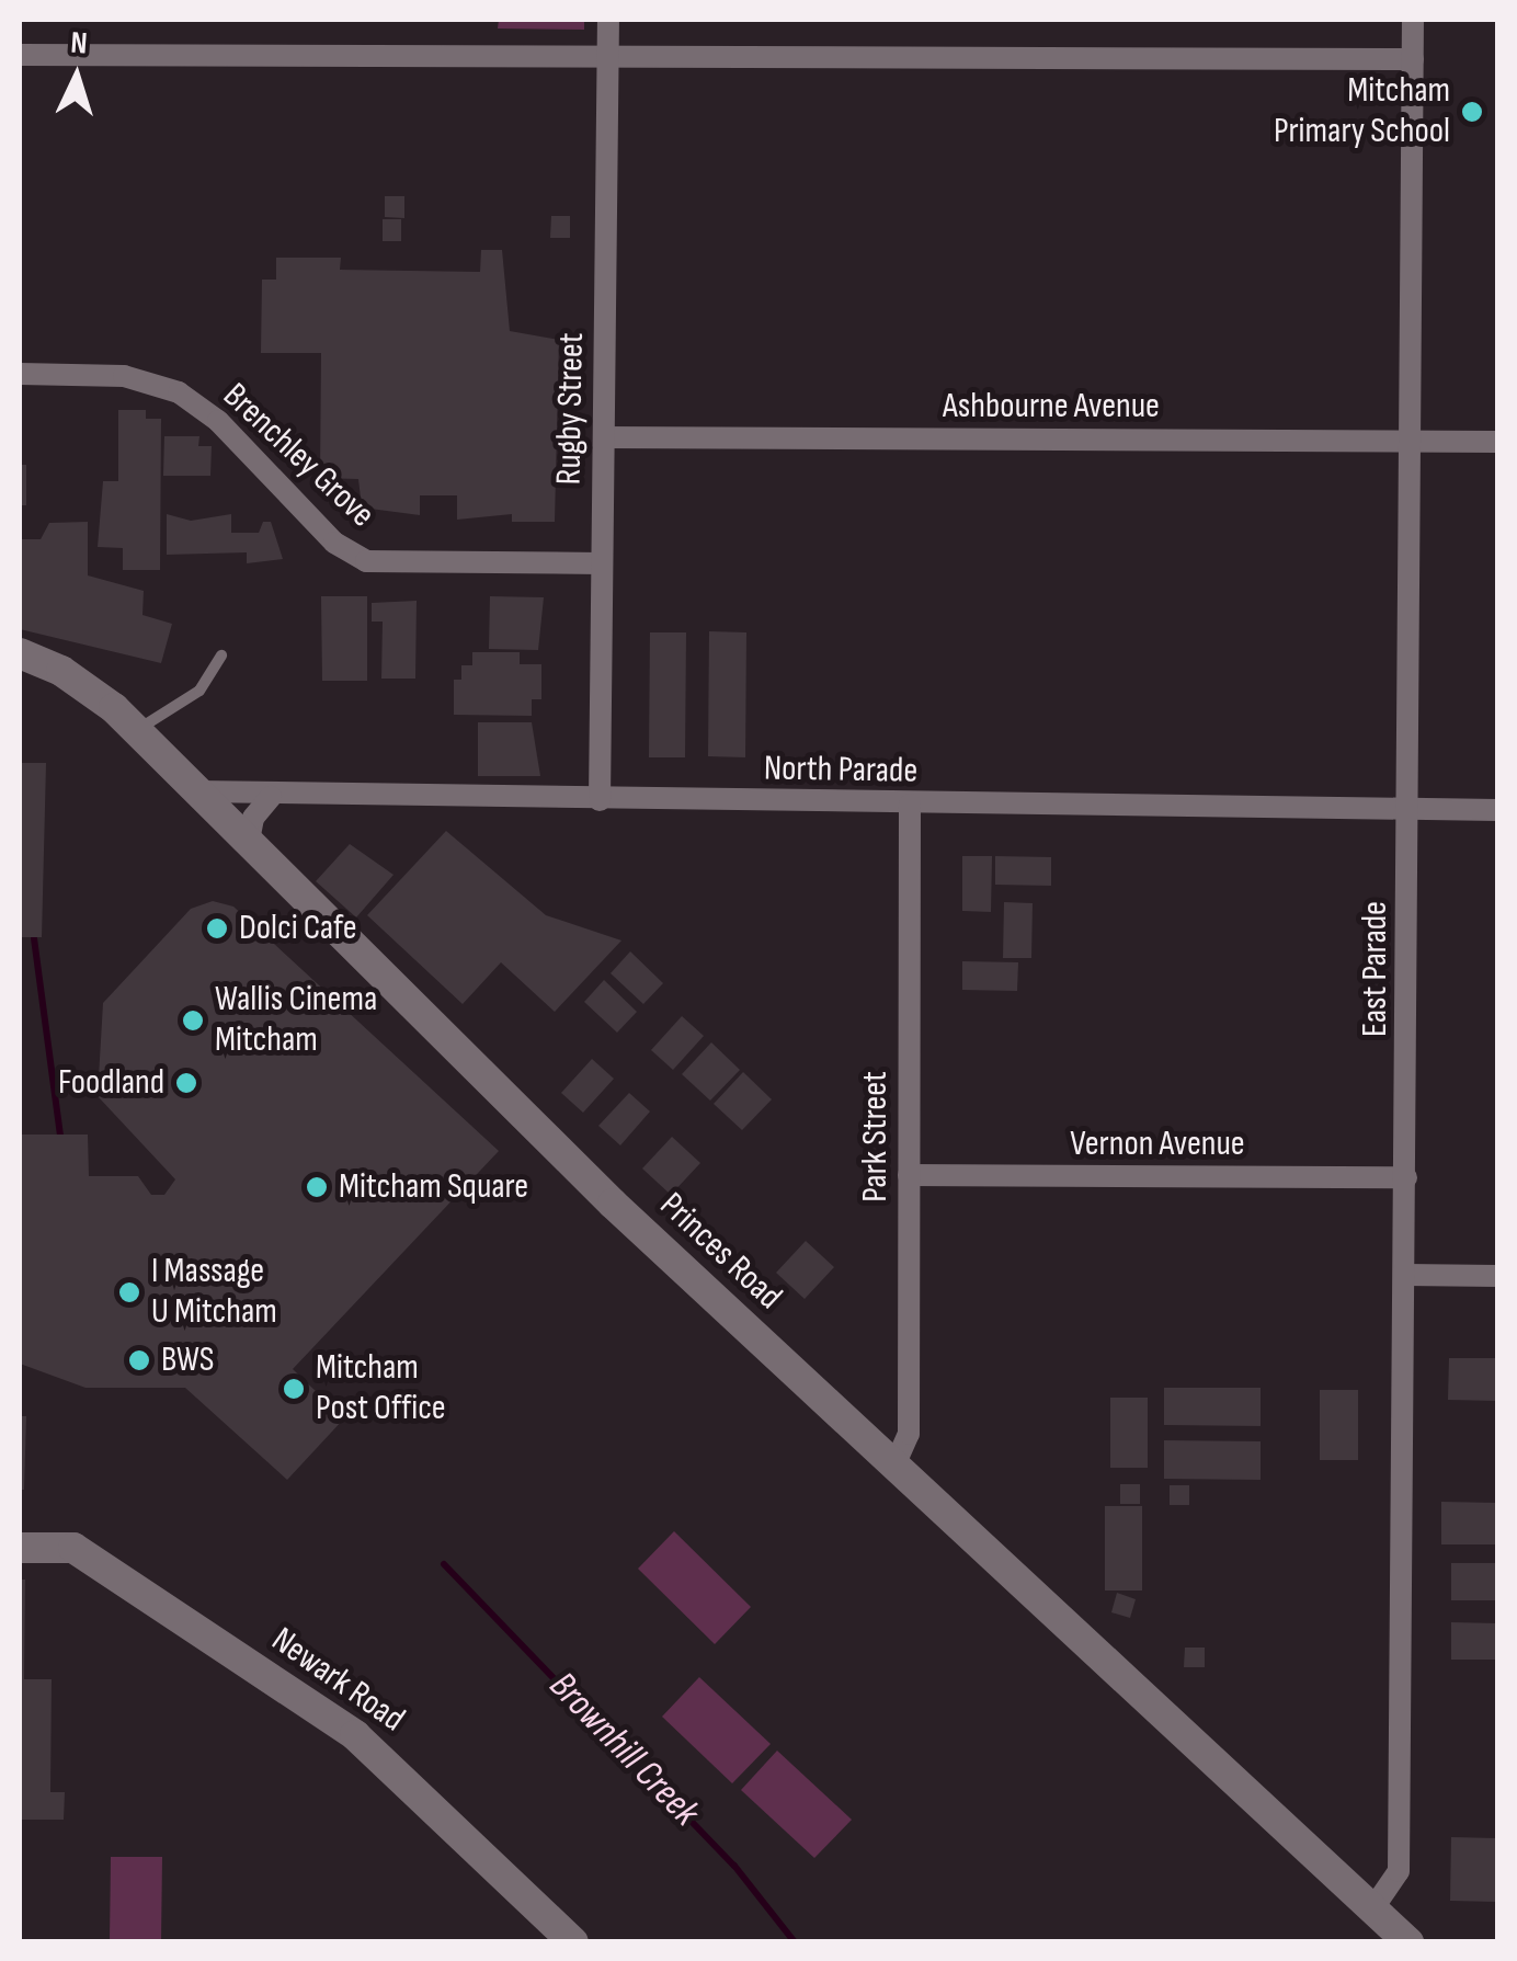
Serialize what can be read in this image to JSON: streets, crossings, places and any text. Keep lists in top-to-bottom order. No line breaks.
{"streets":{"street":["Ashbourne Avenue","Rugby Street","Brenchley Grove","North Parade","East Parade","Park Street","Vernon Avenue","Princes Road","Newark Road"]},"crossings":[["Ashbourne Avenue","Rugby Street"],["Ashbourne Avenue","East Parade"],["Rugby Street","Brenchley Grove"],["Rugby Street","North Parade"],["North Parade","East Parade"],["North Parade","Park Street"],["North Parade","Princes Road"],["East Parade","Vernon Avenue"],["East Parade","Princes Road"],["Park Street","Vernon Avenue"],["Park Street","Princes Road"]],"water":["Brownhill Creek"],"places":["Mitcham Primary School","Dolci Cafe","Wallis Cinema Mitcham","Foodland","Mitcham Square","I Massage U Mitcham","BWS","Mitcham Post Office"],"north":"top"}
